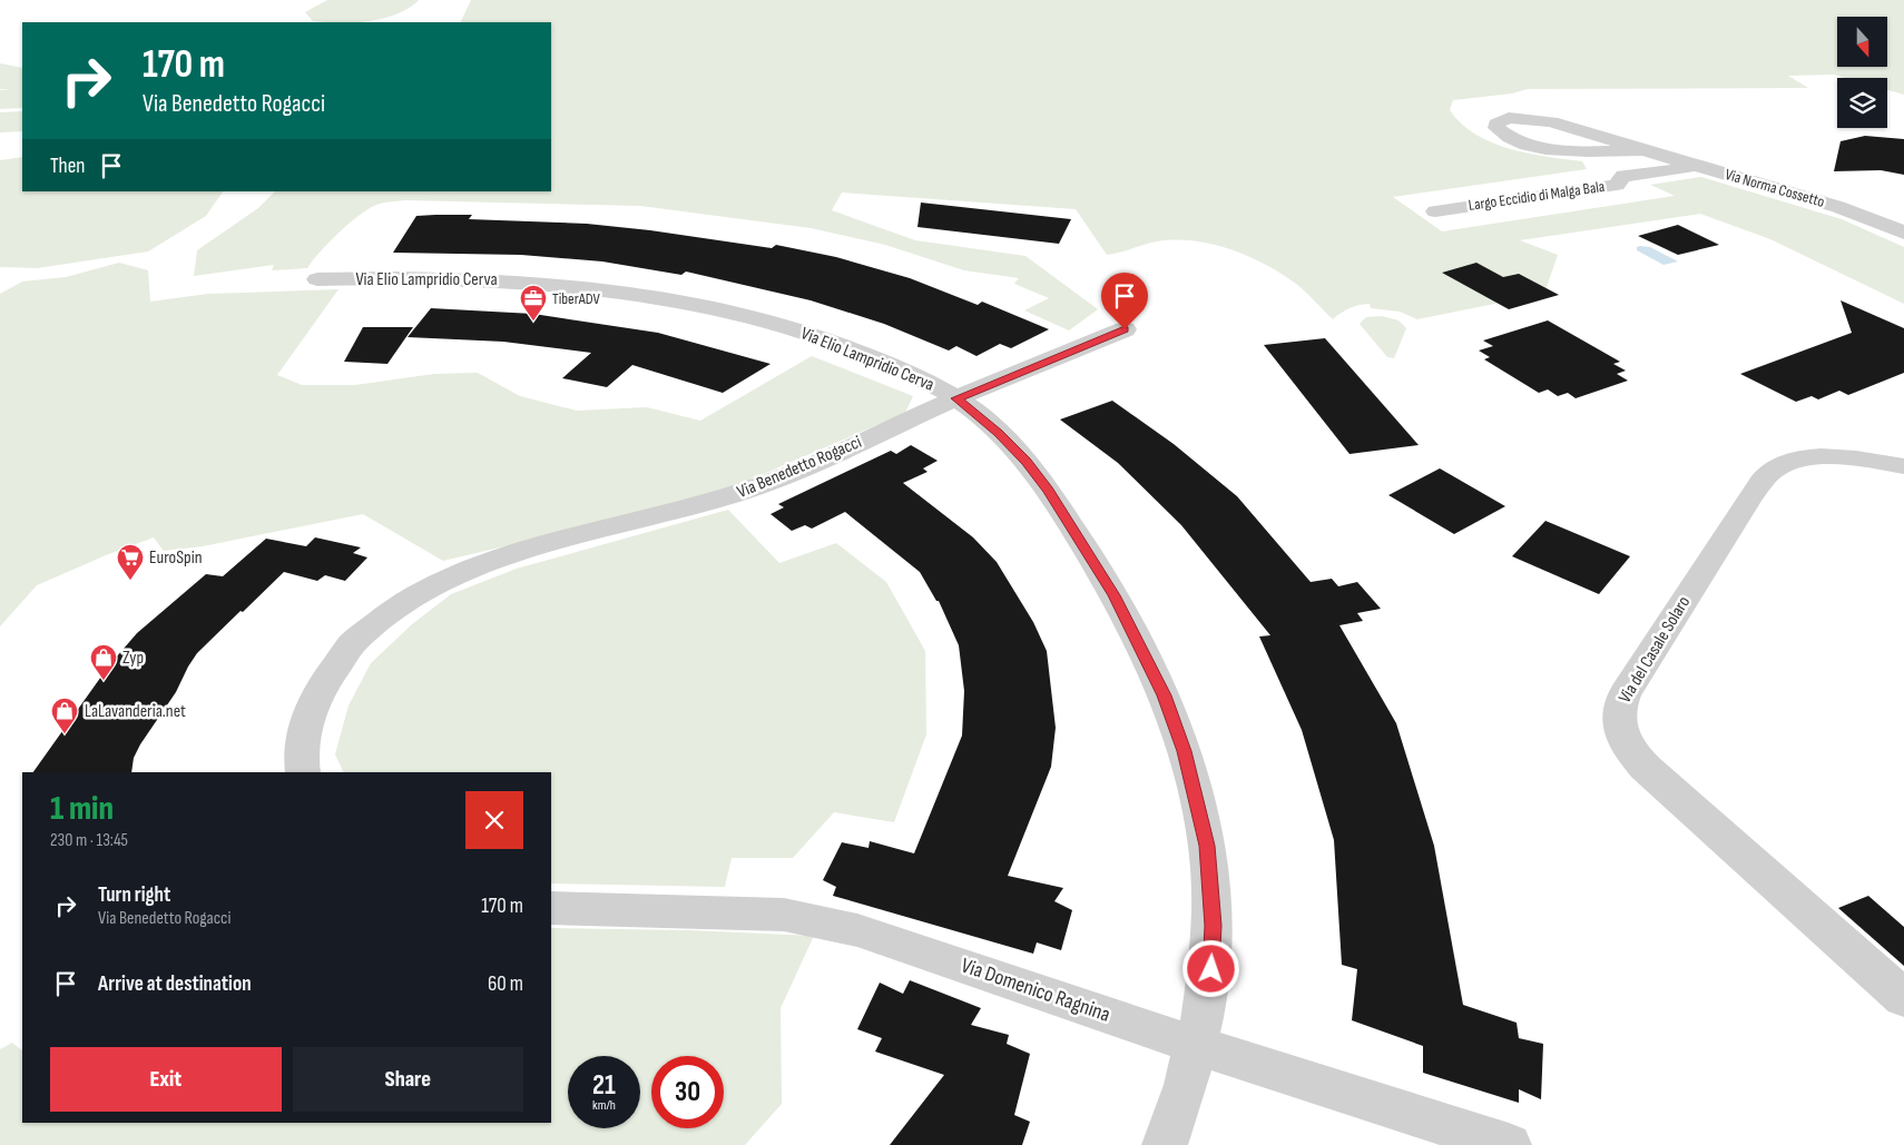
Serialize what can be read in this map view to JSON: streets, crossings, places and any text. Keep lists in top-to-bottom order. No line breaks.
{"streets":{"street":["Via Norma Cossetto","Largo Eccidio di Malga Bala","Via Elio Lampridio Cerva","Via Benedetto Rogacci","Via del Casale Solaro","Via Domenico Ragnina"]},"crossings":[["Via Norma Cossetto","Largo Eccidio di Malga Bala"],["Via Elio Lampridio Cerva","Via Benedetto Rogacci"],["Via Elio Lampridio Cerva","Via Domenico Ragnina"]],"places":{"office":["TiberADV"],"supermarket":["EuroSpin"],"shop":["Zyp","LaLavanderia.net"]},"north":"bottom","page":{"turn":["170 m","Via Benedetto Rogacci"],"then":"Then","heading":["1 min","230 m · 13:45"],"list":[{"name":"Turn right","note":"Via Benedetto Rogacci","value":"170 m"},{"name":"Arrive at destination","value":"60 m"}],"buttons":["Exit","Share"],"speed":"21 km/h","limit":"30"}}
